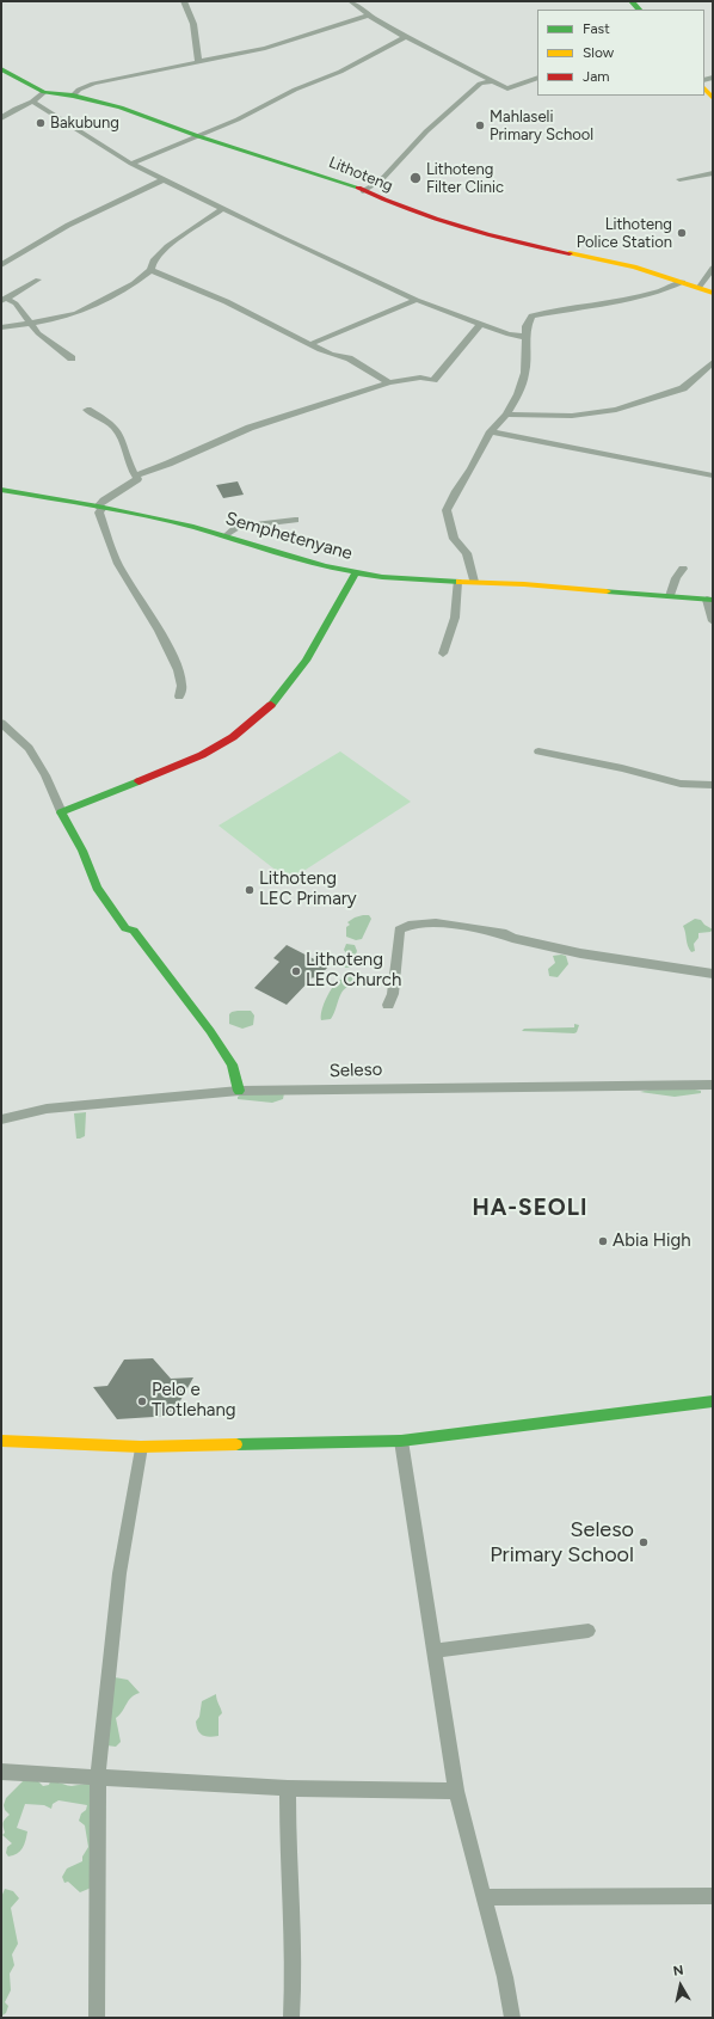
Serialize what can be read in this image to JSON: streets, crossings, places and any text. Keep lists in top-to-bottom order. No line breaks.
{"streets":{"main road":["Lithoteng","Semphetenyane"],"street":["Seleso"]},"districts":["HA-SEOLI"],"places":["Bakubung","Mahlaseli Primary School","Lithoteng Filter Clinic","Lithoteng Police Station","Lithoteng LEC Primary","Lithoteng LEC Church","Abia High","Pelo e Tlotlehang","Seleso Primary School"],"legend":["Fast","Slow","Jam"],"north":"top"}
